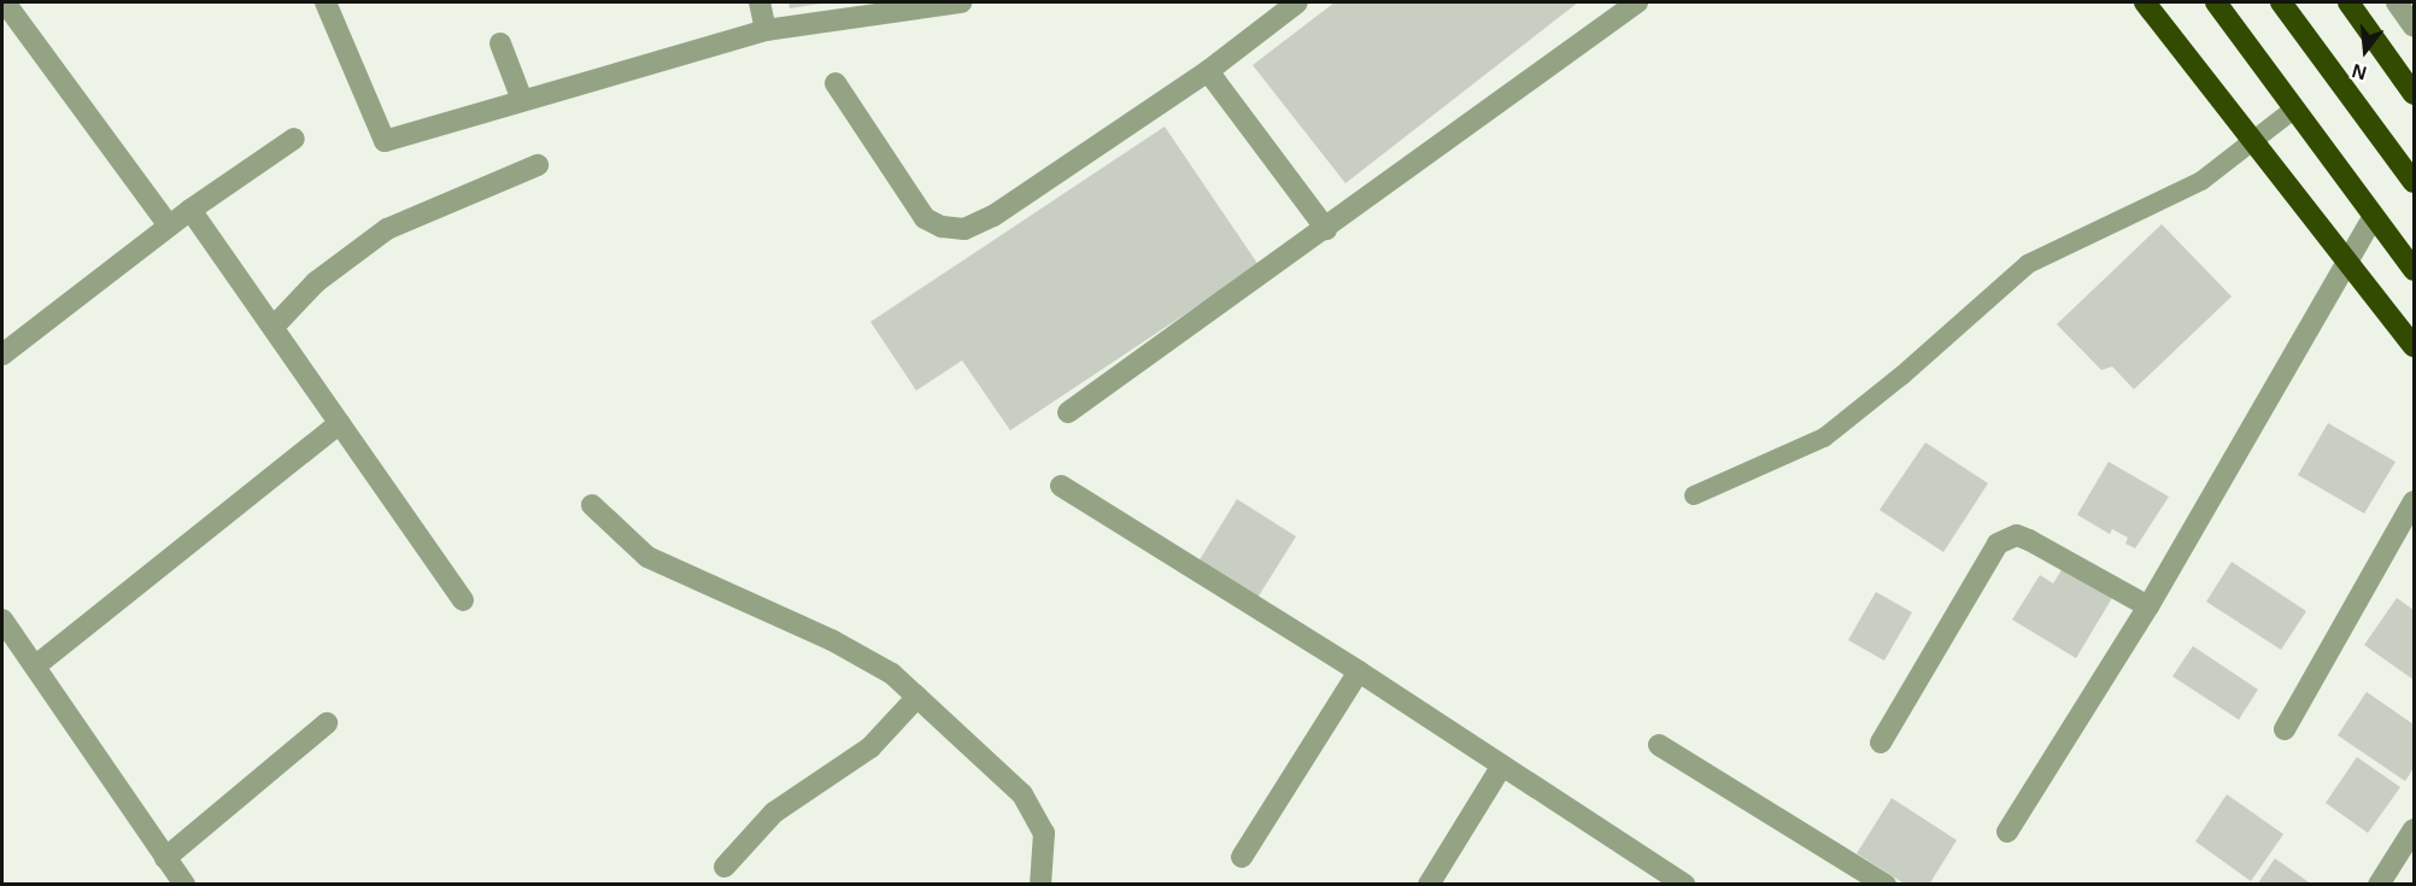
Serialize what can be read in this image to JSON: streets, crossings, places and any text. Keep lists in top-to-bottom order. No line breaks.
{"north":"bottom"}
